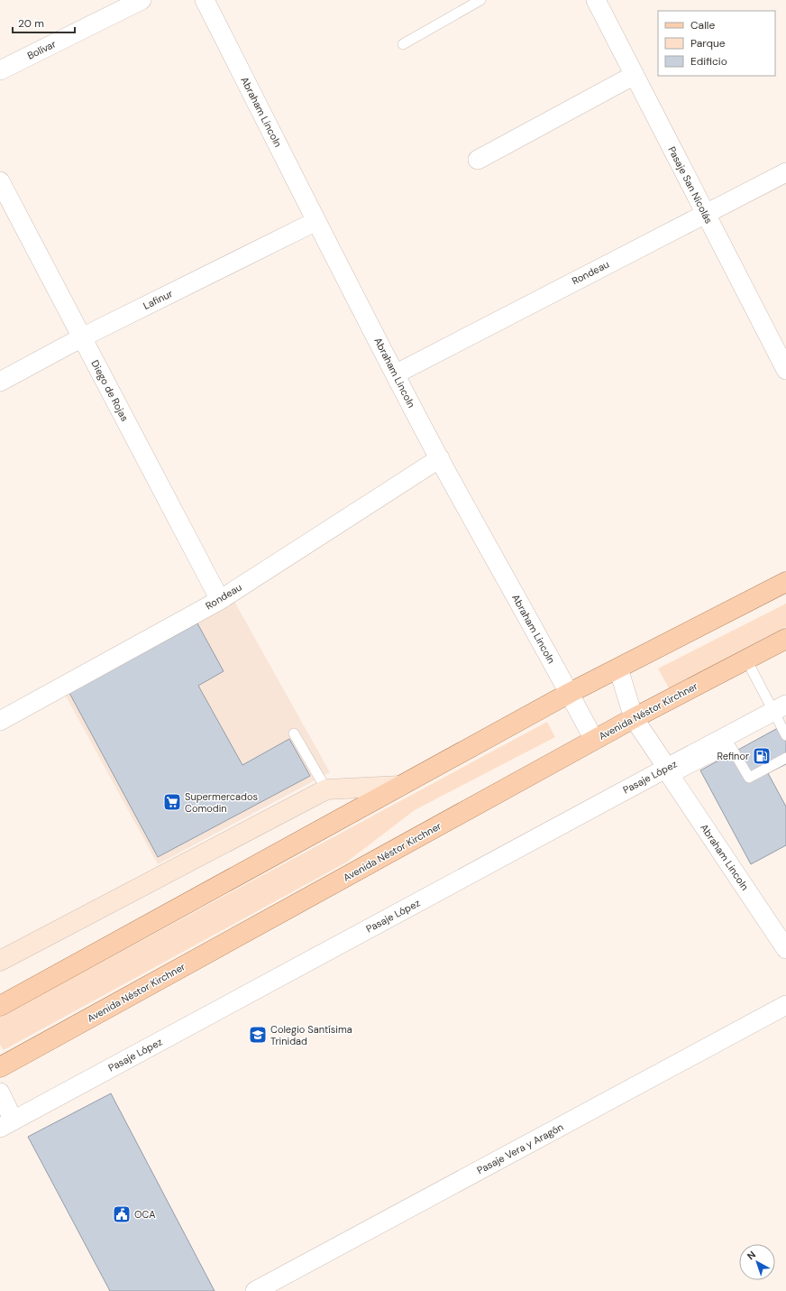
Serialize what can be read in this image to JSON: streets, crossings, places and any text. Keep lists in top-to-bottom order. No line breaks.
{"streets":{"main road":["Avenida Néstor Kirchner"],"street":["Bolívar","Abraham Lincoln","Pasaje San Nicolás","Rondeau","Lafinur","Diego de Rojas","Pasaje López","Pasaje Vera y Aragón"]},"crossings":[["Abraham Lincoln","Rondeau"],["Abraham Lincoln","Lafinur"],["Abraham Lincoln","Avenida Néstor Kirchner"],["Abraham Lincoln","Pasaje López"],["Pasaje San Nicolás","Rondeau"],["Rondeau","Diego de Rojas"],["Lafinur","Diego de Rojas"]],"places":{"fuel station":["Refinor"],"supermarket":["Supermercados Comodin"],"school or university":["Colegio Santísima Trinidad"],"public building":["OCA"]},"legend":["Calle","Parque","Edificio"],"scale_bar":"20 m","north":"top left"}
